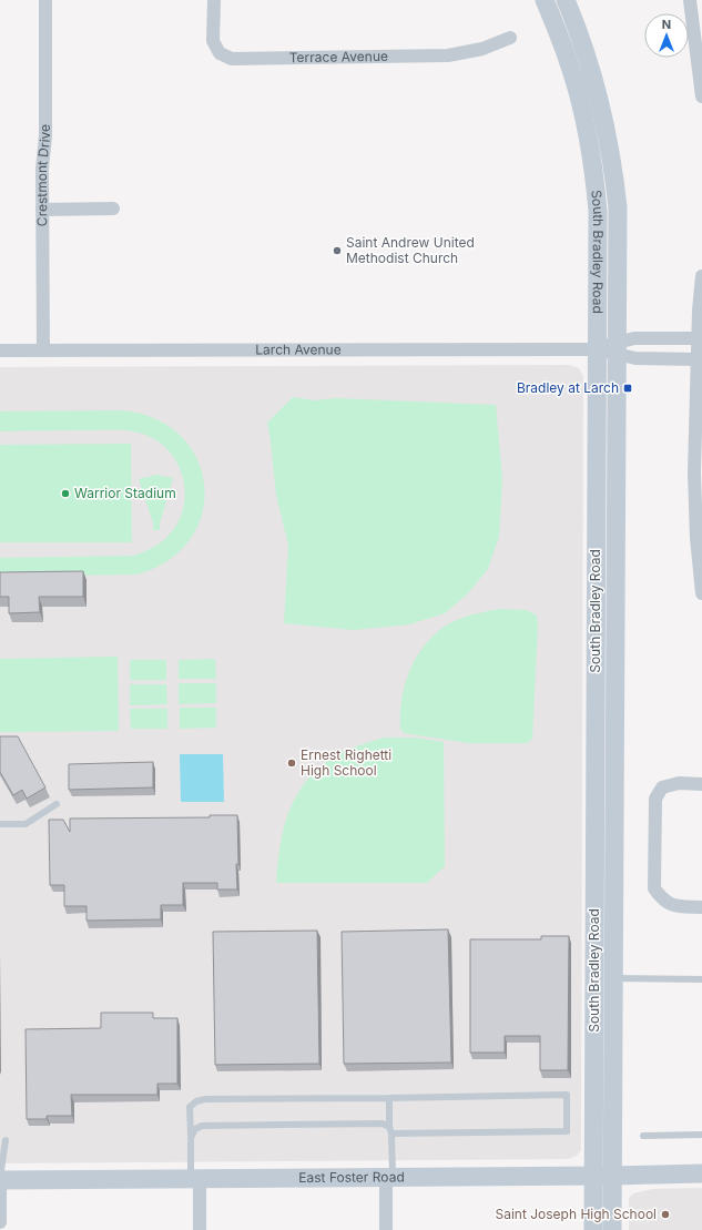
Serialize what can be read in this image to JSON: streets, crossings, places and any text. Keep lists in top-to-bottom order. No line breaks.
{"streets":{"main road":["South Bradley Road","East Foster Road"],"street":["Terrace Avenue","Crestmont Drive","Larch Avenue"]},"crossings":[["Crestmont Drive","Larch Avenue"],["South Bradley Road","Larch Avenue"],["South Bradley Road","East Foster Road"]],"places":{"other":["Saint Andrew United Methodist Church","Warrior Stadium","Ernest Righetti High School","Saint Joseph High School"],"transit":["Bradley at Larch"]},"north":"top"}
